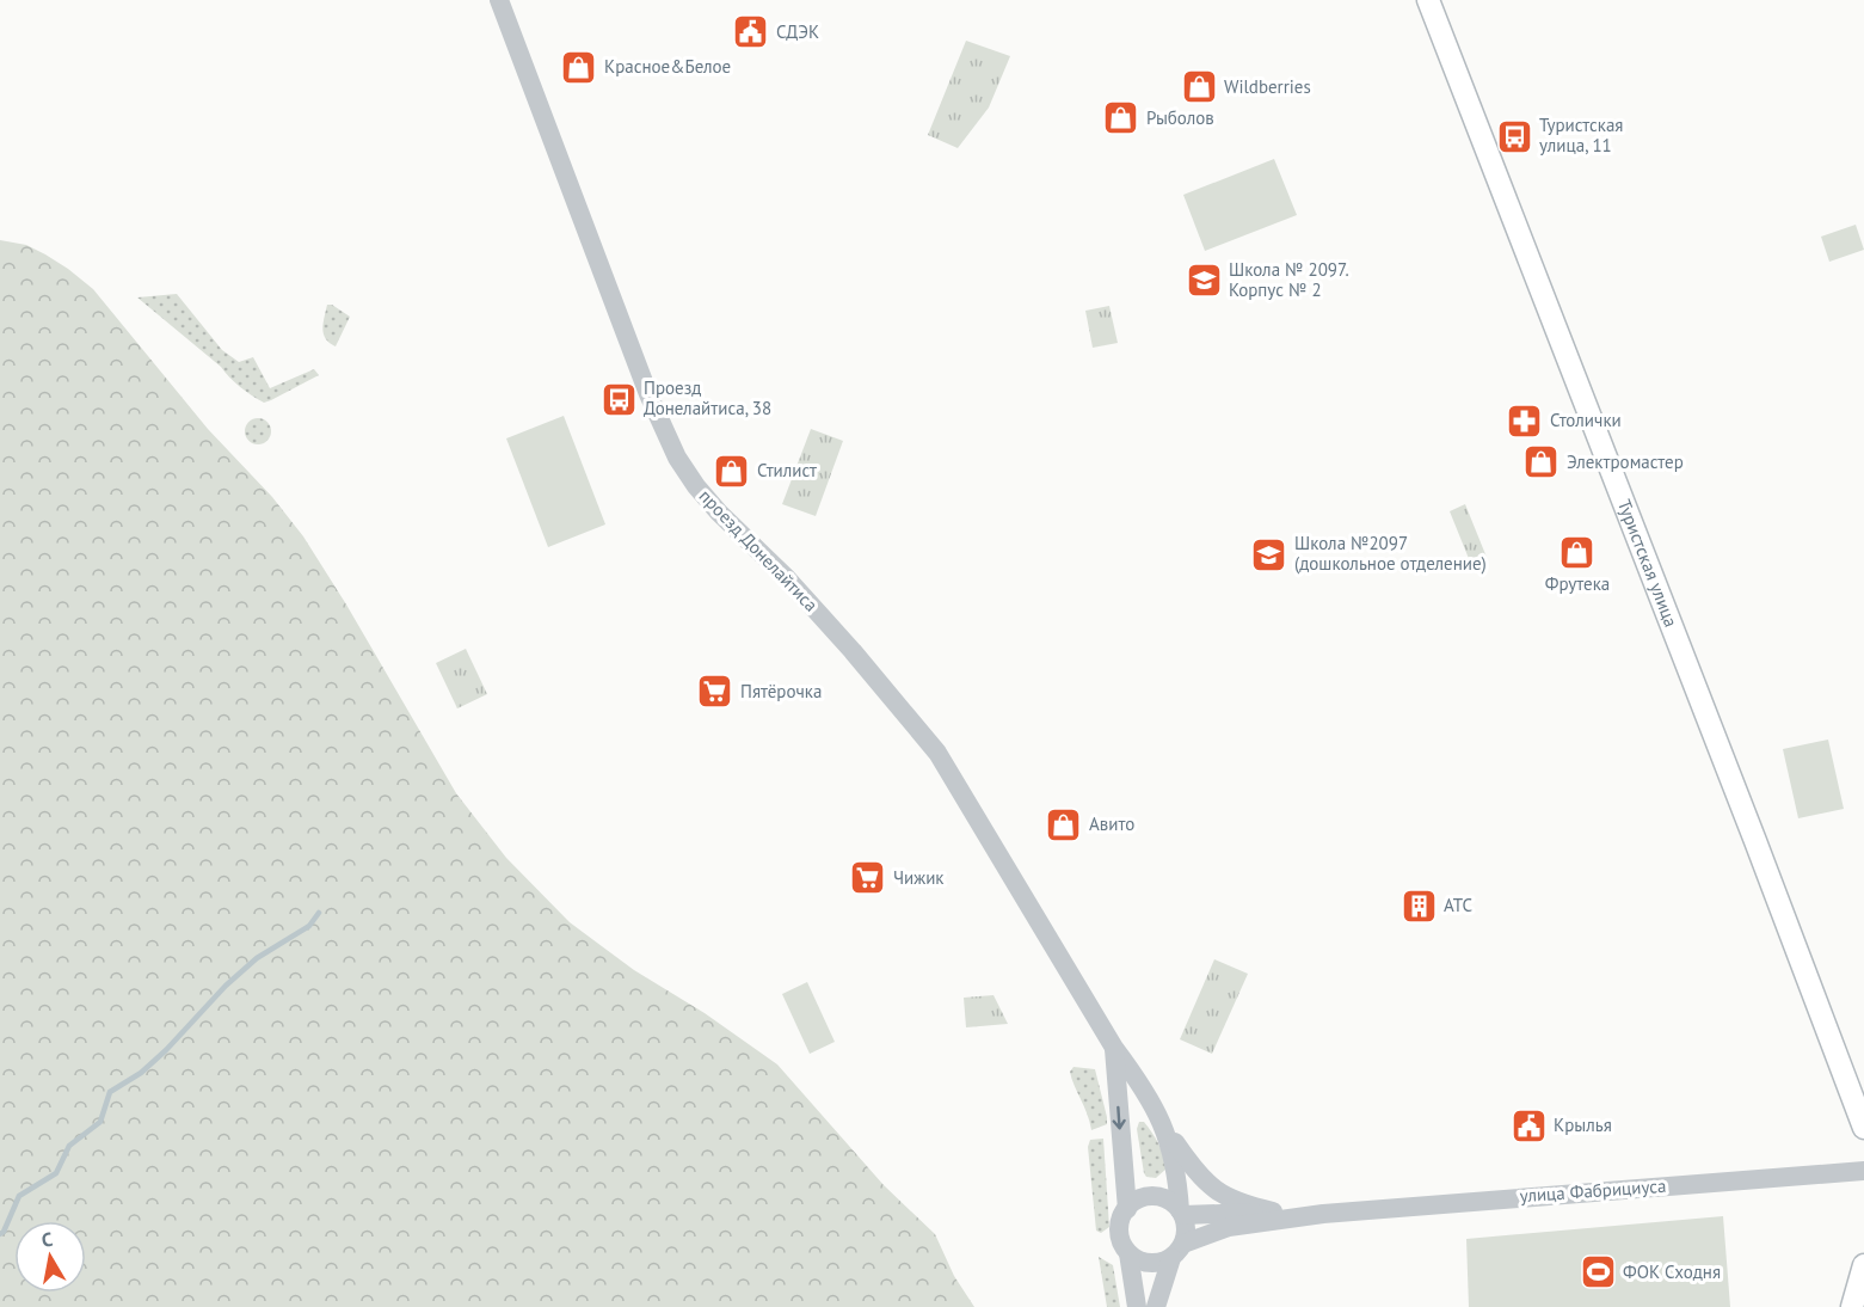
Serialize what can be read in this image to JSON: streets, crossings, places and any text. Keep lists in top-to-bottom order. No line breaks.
{"streets":{"main road":["Туристская улица"],"street":["проезд Донелайтиса","улица Фабрициуса"]},"crossings":[["проезд Донелайтиса","улица Фабрициуса"]],"places":{"public building":["СДЭК","Крылья"],"shop":["Красное&Белое","Wildberries","Рыболов","Электромастер","Стилист","Фрутека","Авито"],"bus stop":["Туристская улица, 11","Проезд Донелайтиса, 38"],"school or university":["Школа № 2097. Корпус № 2","Школа №2097 (дошкольное отделение)"],"pharmacy":["Столички"],"supermarket":["Пятёрочка","Чижик"],"building":["АТС"],"sports":["ФОК Сходня"]},"north":"top"}
